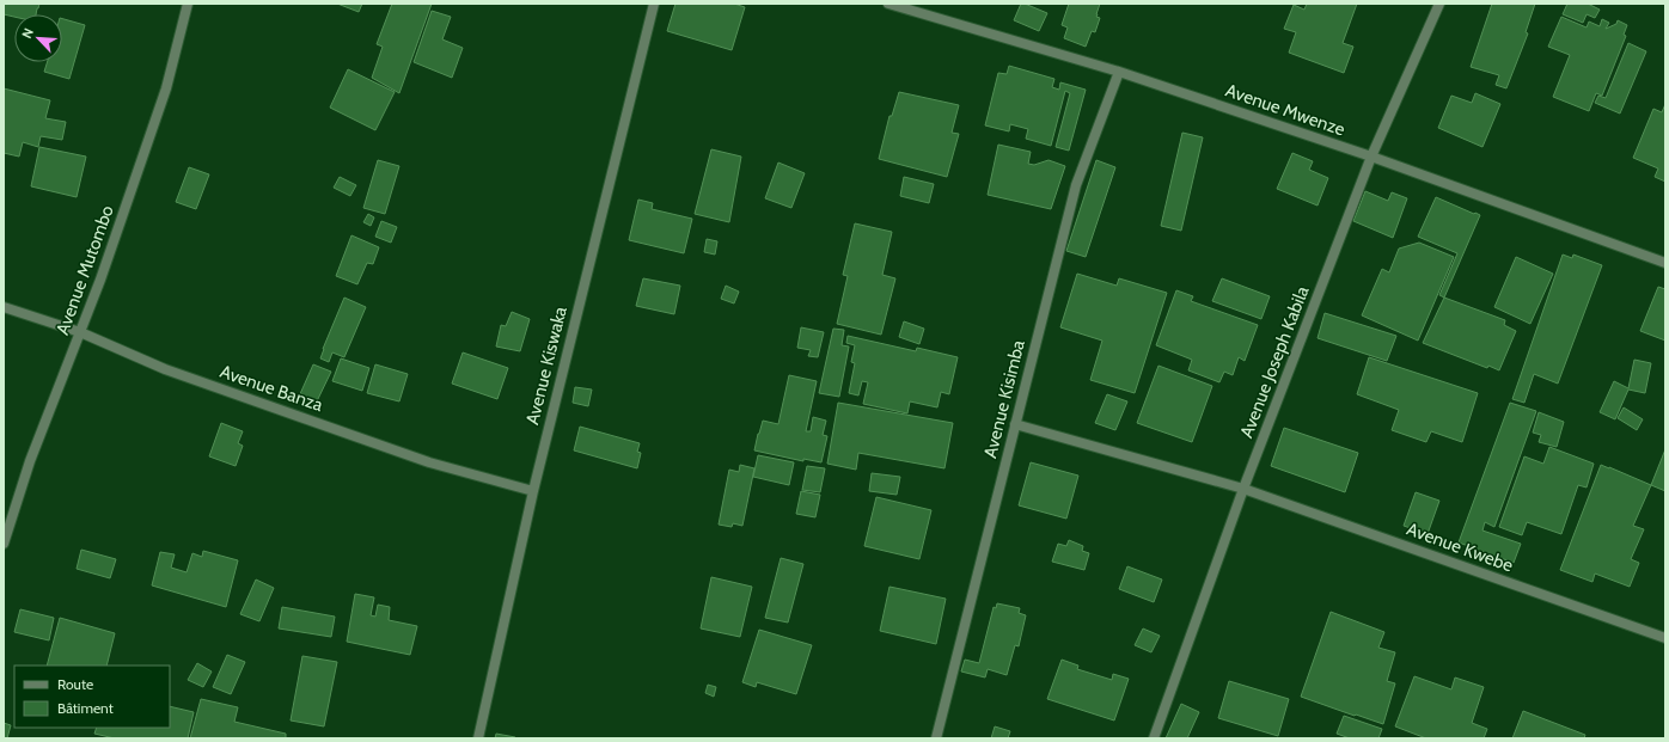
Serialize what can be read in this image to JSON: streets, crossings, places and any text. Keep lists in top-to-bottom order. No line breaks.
{"streets":{"street":["Avenue Mwenze","Avenue Mutombo","Avenue Joseph Kabila","Avenue Kiswaka","Avenue Banza","Avenue Kisimba","Avenue Kwebe"]},"crossings":[["Avenue Mwenze","Avenue Joseph Kabila"],["Avenue Mwenze","Avenue Kisimba"],["Avenue Mutombo","Avenue Banza"],["Avenue Joseph Kabila","Avenue Kwebe"],["Avenue Kiswaka","Avenue Banza"],["Avenue Kisimba","Avenue Kwebe"]],"legend":["Route","Bâtiment"],"north":"top left"}
